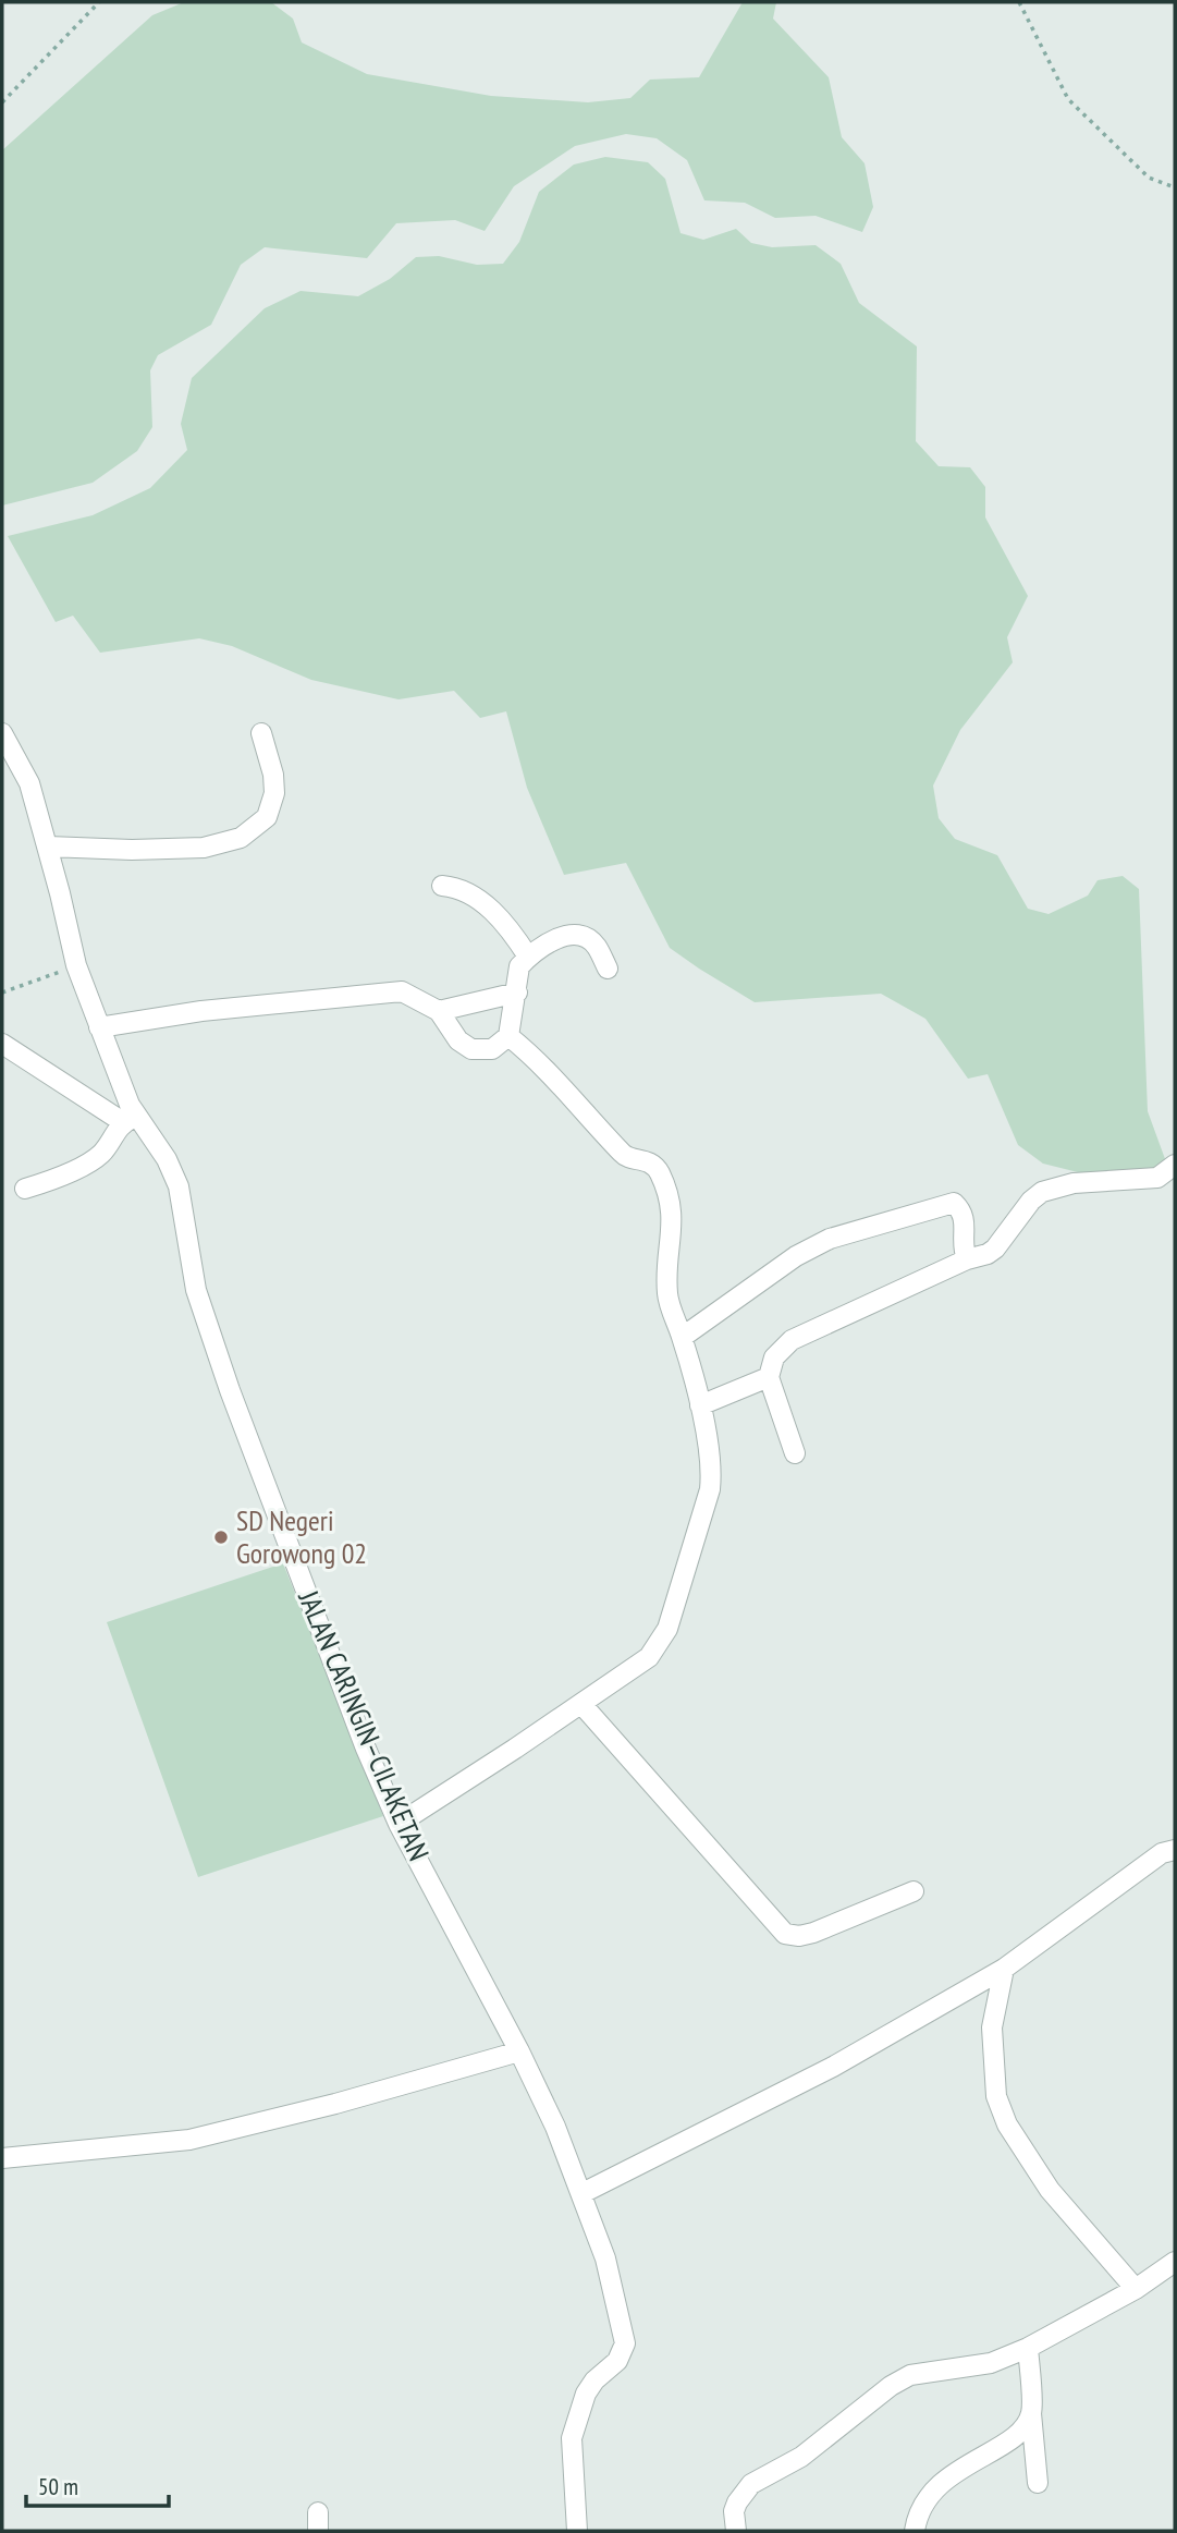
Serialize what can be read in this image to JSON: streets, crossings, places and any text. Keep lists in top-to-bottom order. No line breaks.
{"streets":{"street":["JALAN CARINGIN–CILAKETAN"]},"places":["SD Negeri Gorowong 02"],"scale_bar":"50 m"}
